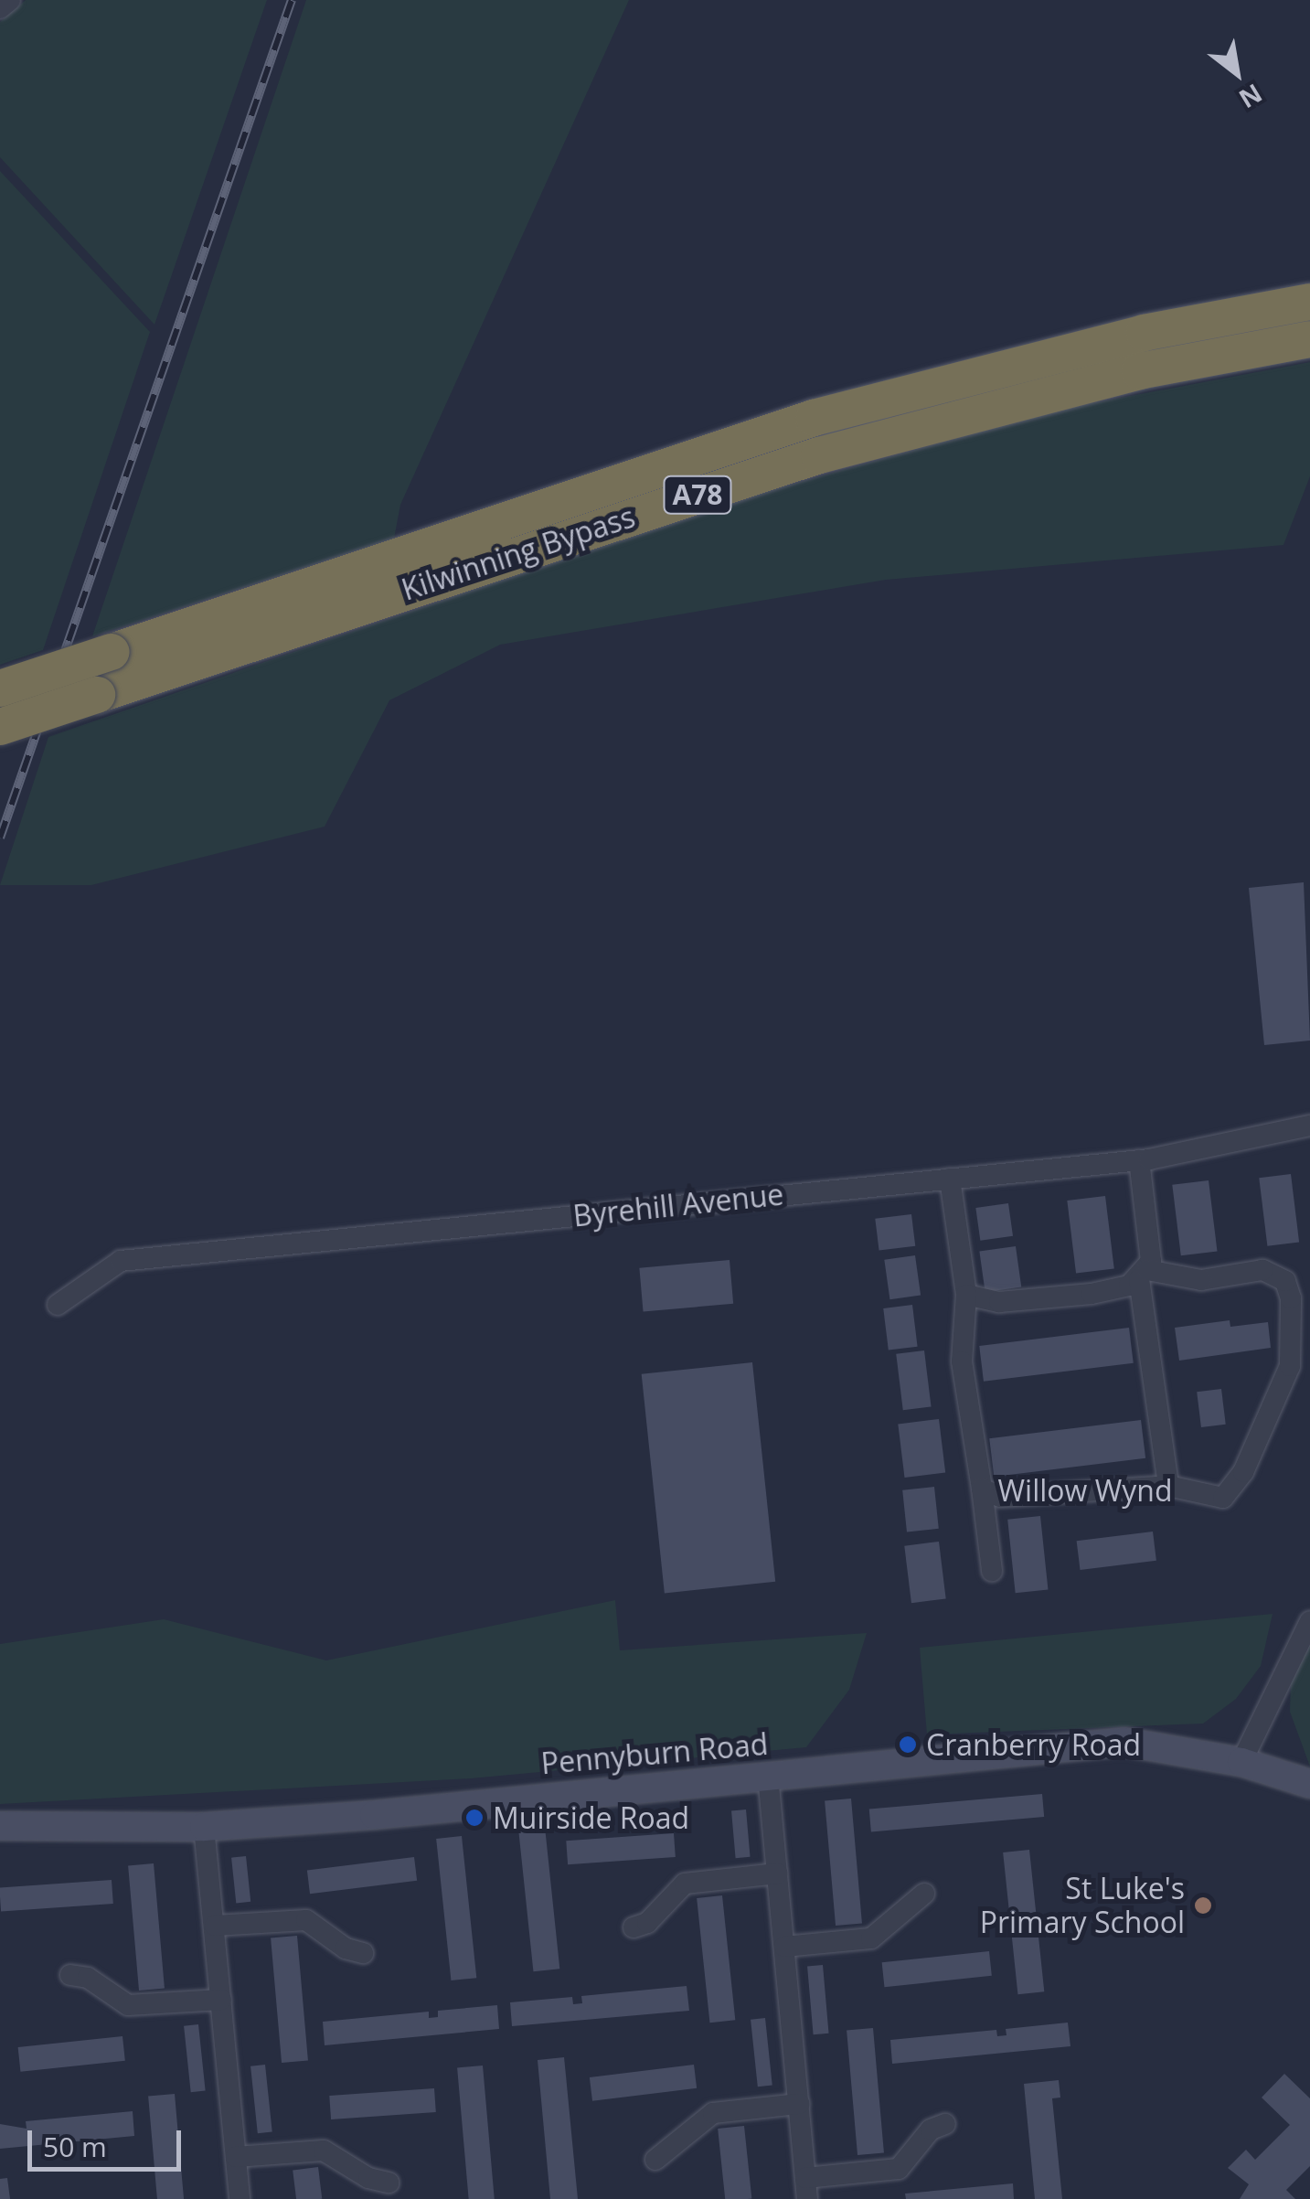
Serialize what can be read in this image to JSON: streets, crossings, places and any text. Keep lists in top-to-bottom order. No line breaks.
{"streets":{"highway":["A78","Kilwinning Bypass"],"street":["Byrehill Avenue","Willow Wynd","Pennyburn Road"]},"crossings":[["Byrehill Avenue","Willow Wynd"]],"places":["Cranberry Road","Muirside Road","St Luke's Primary School"],"scale_bar":"50 m","north":"bottom right"}
